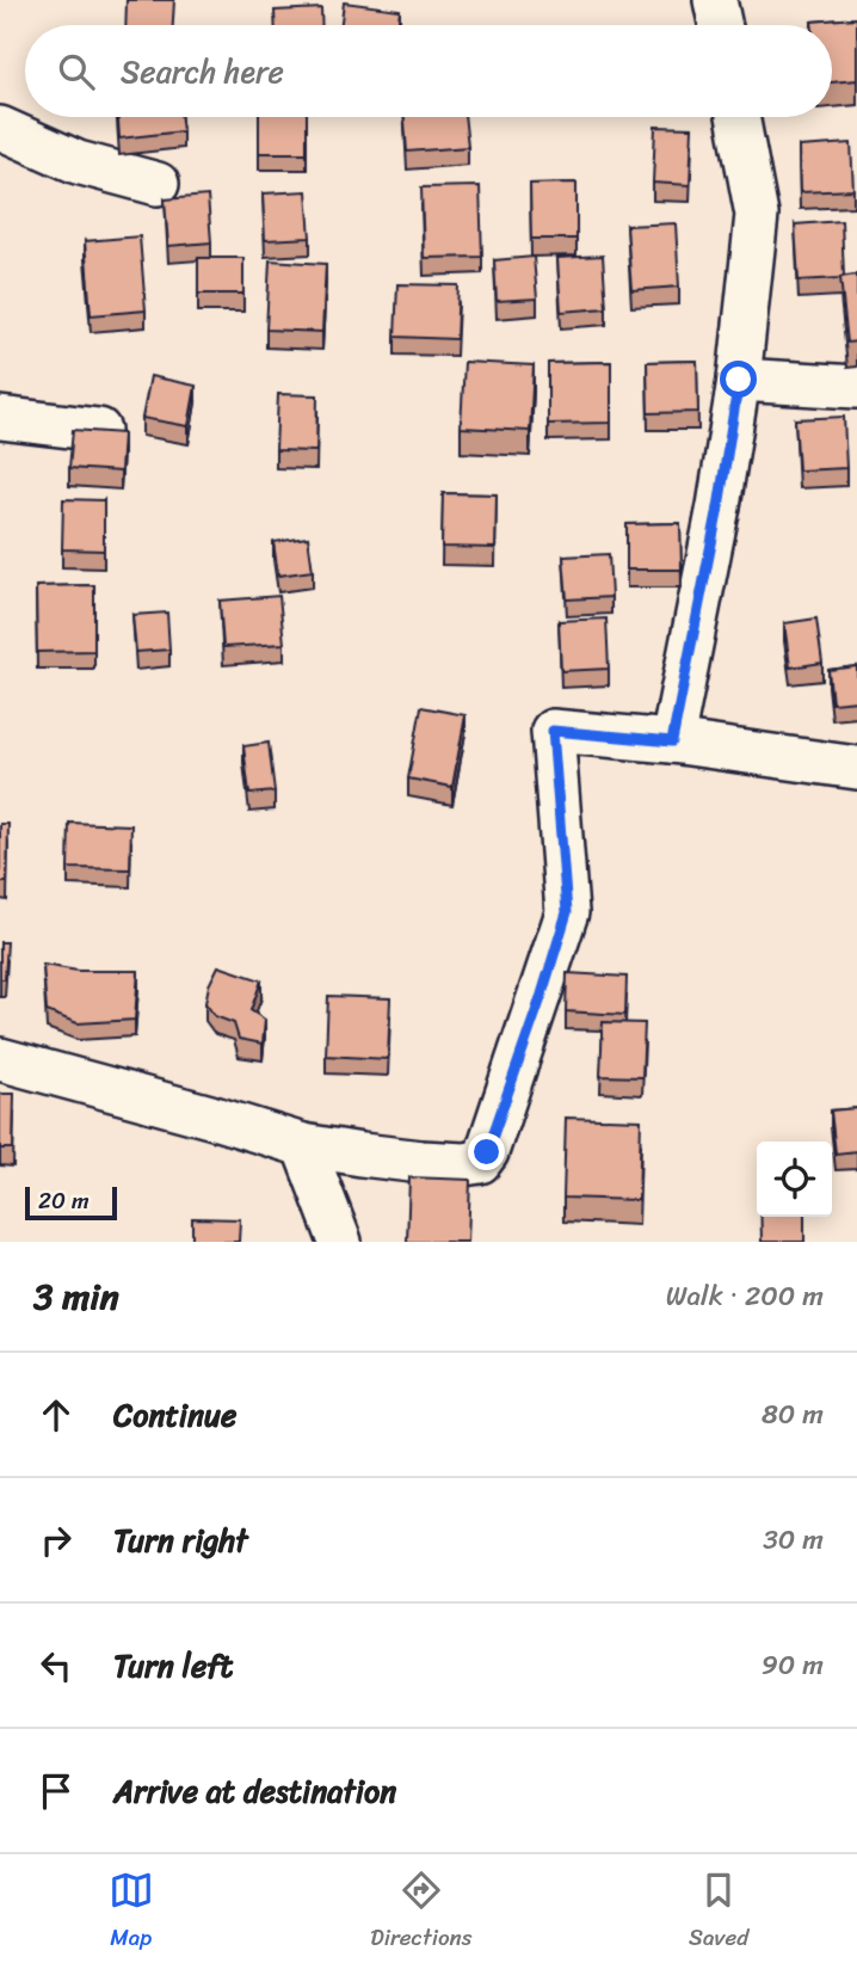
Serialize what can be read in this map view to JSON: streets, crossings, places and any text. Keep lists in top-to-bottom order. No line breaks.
{"scale_bar":"20 m","page":{"search":"Search here","scale":"20 m","heading":["3 min","Walk · 200 m"],"list":[["Continue","80 m"],["Turn right","30 m"],["Turn left","90 m"],"Arrive at destination"],"nav":["Map","Directions","Saved"]}}
